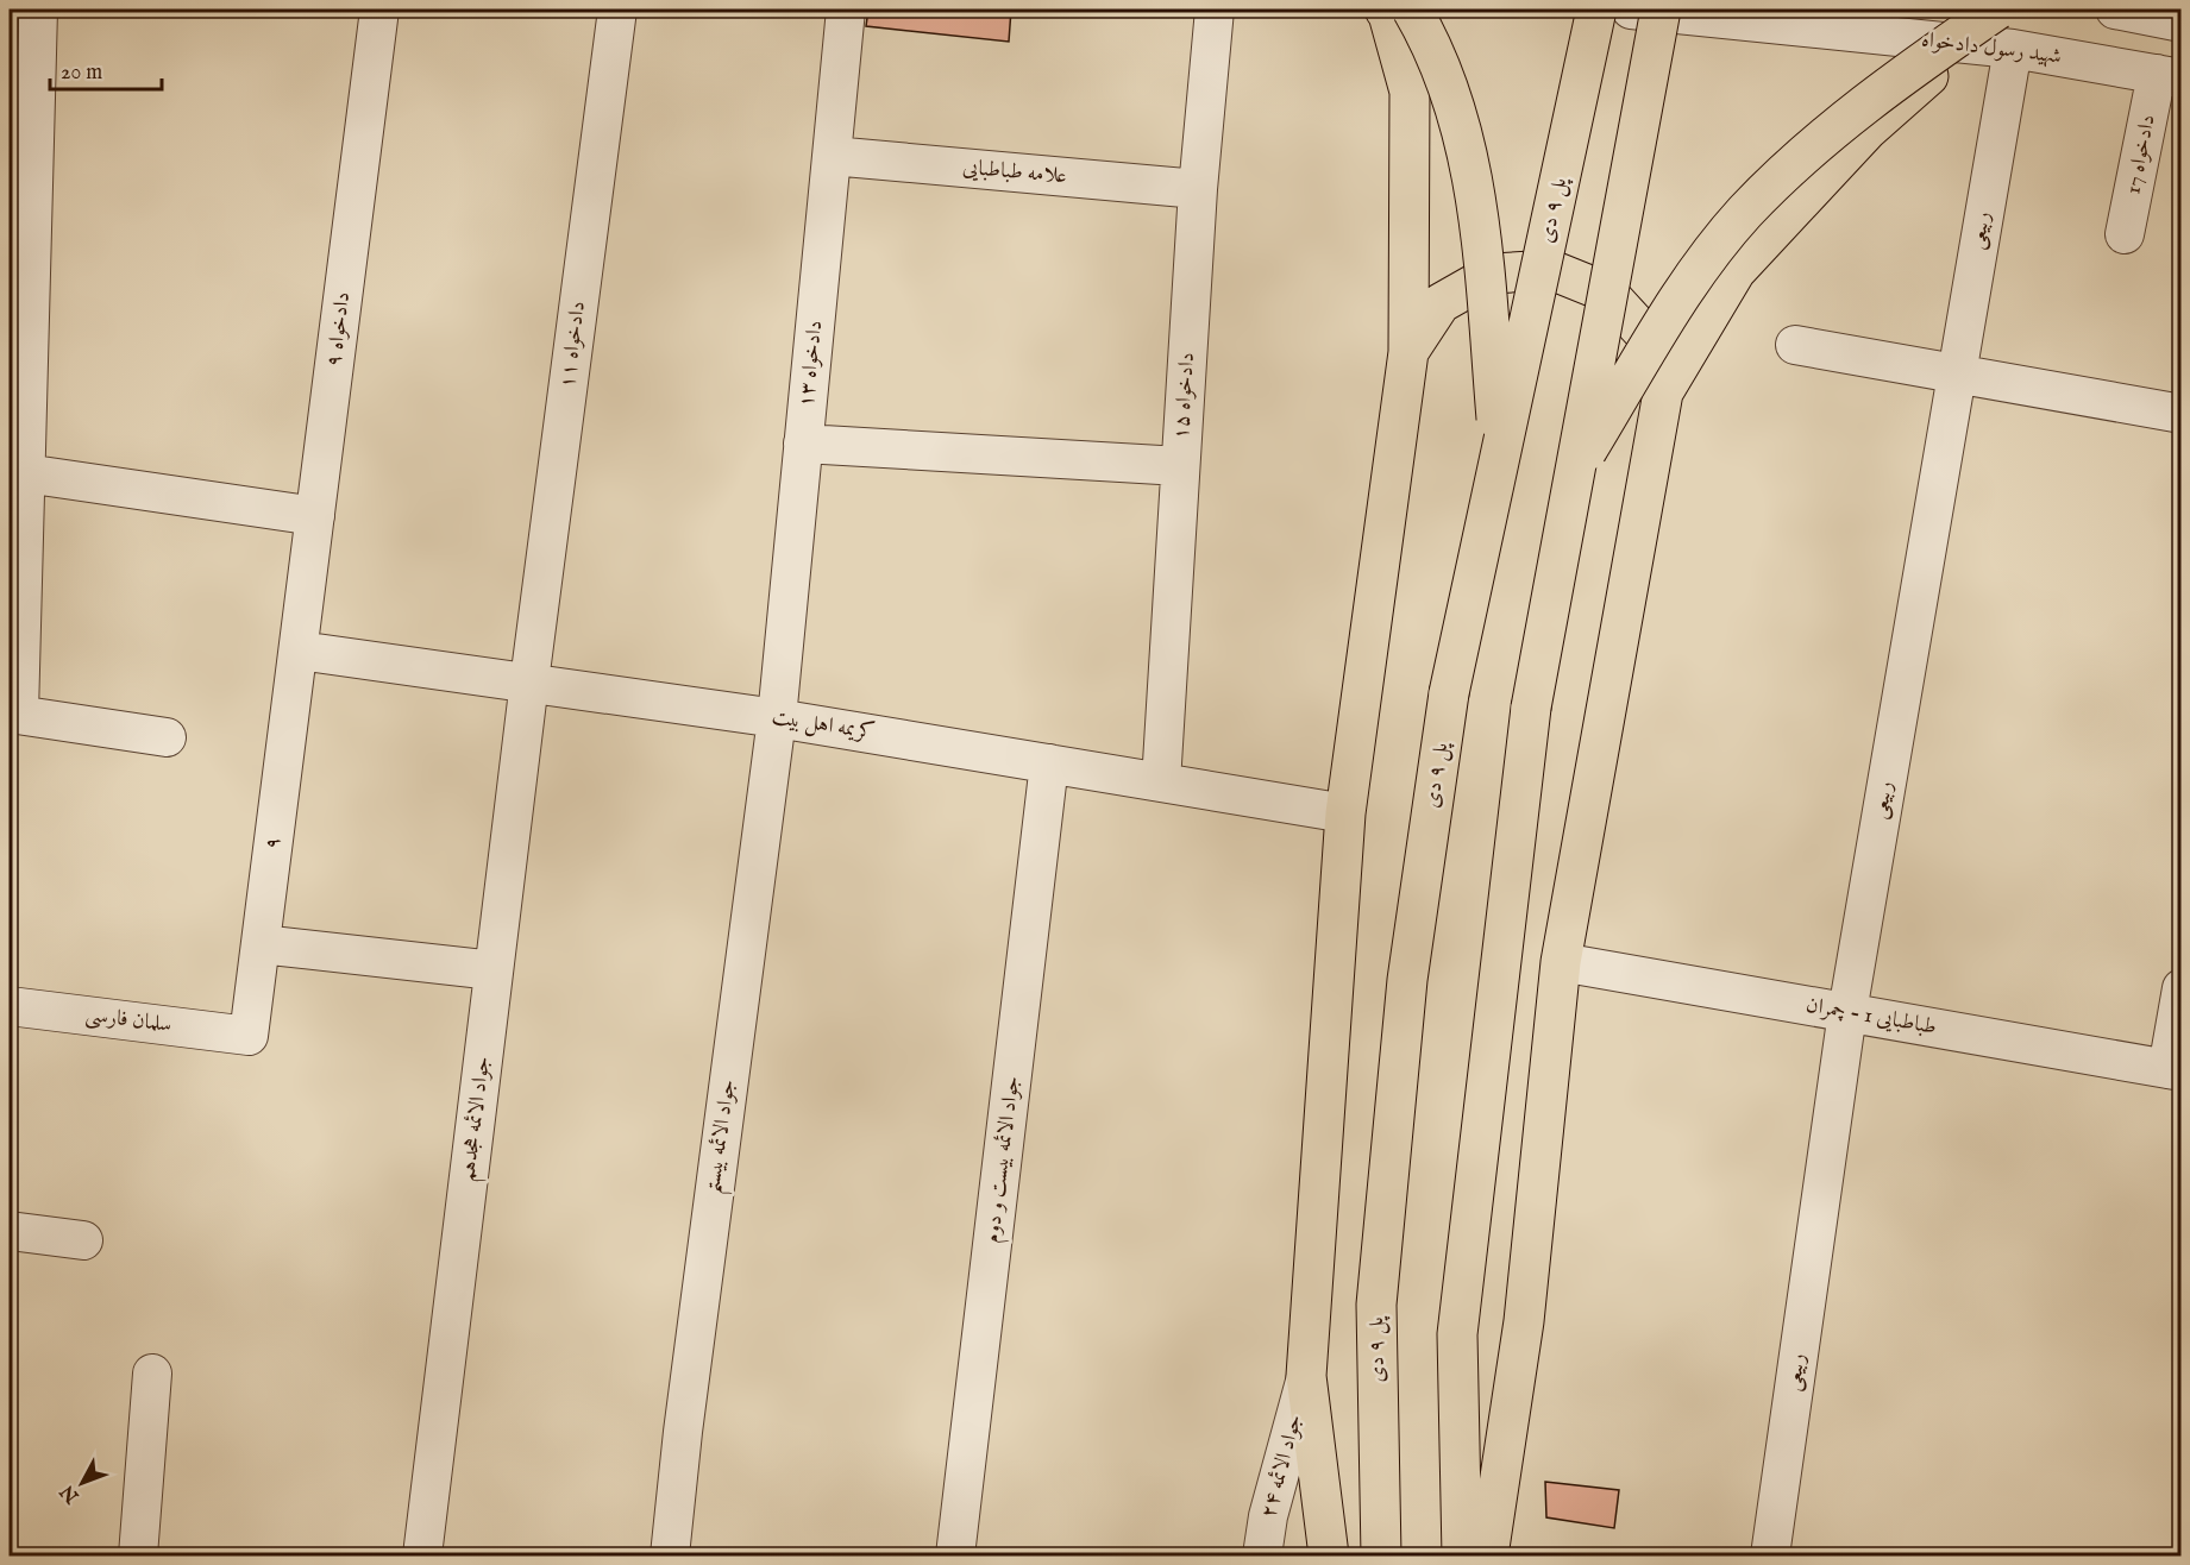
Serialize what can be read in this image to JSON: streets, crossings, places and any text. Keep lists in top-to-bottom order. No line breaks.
{"streets":{"main road":["پل ۹ دی"],"street":["شهید رسول دادخواه","دادخواه 17","علامه طباطبایی","ربیعی","دادخواه ۹","دادخواه ۱۱","دادخواه ۱۳","دادخواه ۱۵","کریمه اهل بیت","۹","طباطبایی 1 - چمران","سلمان فارسی","جواد الائمه هجدهم","جواد الائمه بیستم","جواد الائمه بیست و دوم","جواد الائمه ۲۴"]},"crossings":[["شهید رسول دادخواه","دادخواه 17"],["شهید رسول دادخواه","ربیعی"],["علامه طباطبایی","دادخواه ۱۳"],["علامه طباطبایی","دادخواه ۱۵"],["ربیعی","طباطبایی 1 - چمران"],["دادخواه ۹","کریمه اهل بیت"],["دادخواه ۹","۹"],["دادخواه ۱۱","کریمه اهل بیت"],["دادخواه ۱۱","جواد الائمه هجدهم"],["دادخواه ۱۳","کریمه اهل بیت"],["دادخواه ۱۳","جواد الائمه بیستم"],["دادخواه ۱۵","کریمه اهل بیت"],["کریمه اهل بیت","۹"],["کریمه اهل بیت","جواد الائمه هجدهم"],["کریمه اهل بیت","جواد الائمه بیستم"],["کریمه اهل بیت","جواد الائمه بیست و دوم"],["۹","سلمان فارسی"]],"scale_bar":"20 m","north":"bottom left"}
